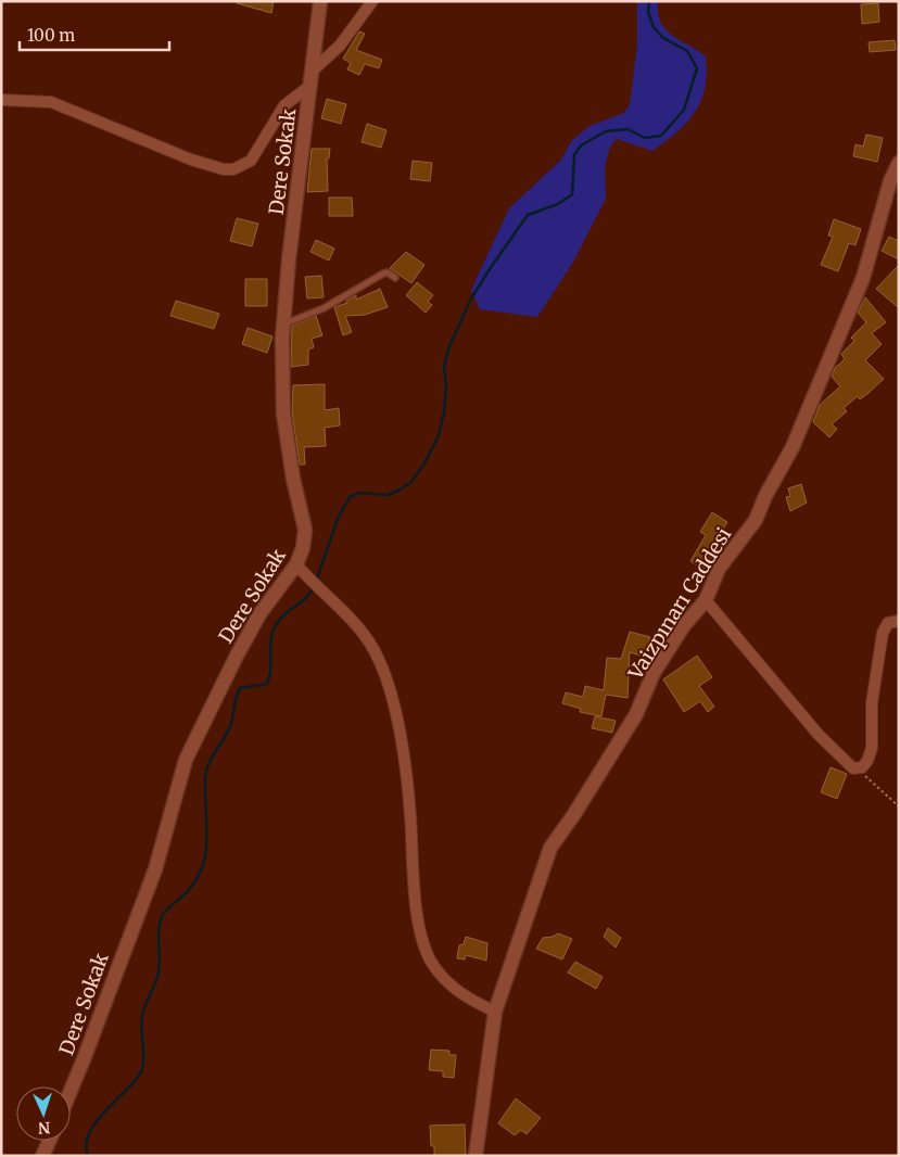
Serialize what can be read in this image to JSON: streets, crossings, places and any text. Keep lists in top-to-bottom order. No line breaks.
{"streets":{"street":["Dere Sokak","Vaizpınarı Caddesi"]},"scale_bar":"100 m","north":"bottom"}
